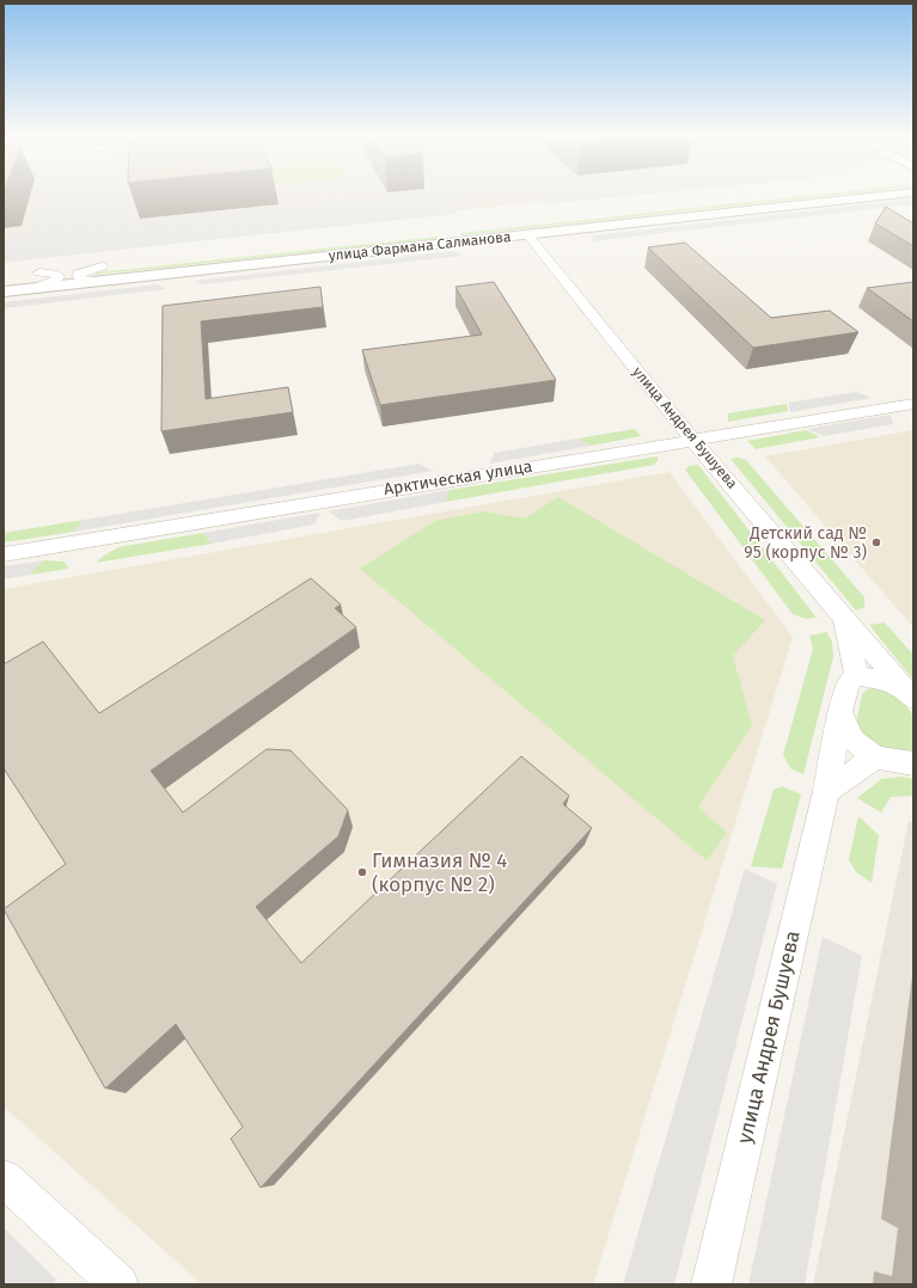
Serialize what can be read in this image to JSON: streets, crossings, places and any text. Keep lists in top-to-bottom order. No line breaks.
{"streets":{"street":["улица Фармана Салманова","улица Андрея Бушуева","Арктическая улица"]},"crossings":[["улица Фармана Салманова","улица Андрея Бушуева"],["улица Андрея Бушуева","Арктическая улица"]],"places":["Детский сад № 95 (корпус № 3)","Гимназия № 4 (корпус № 2)"]}
